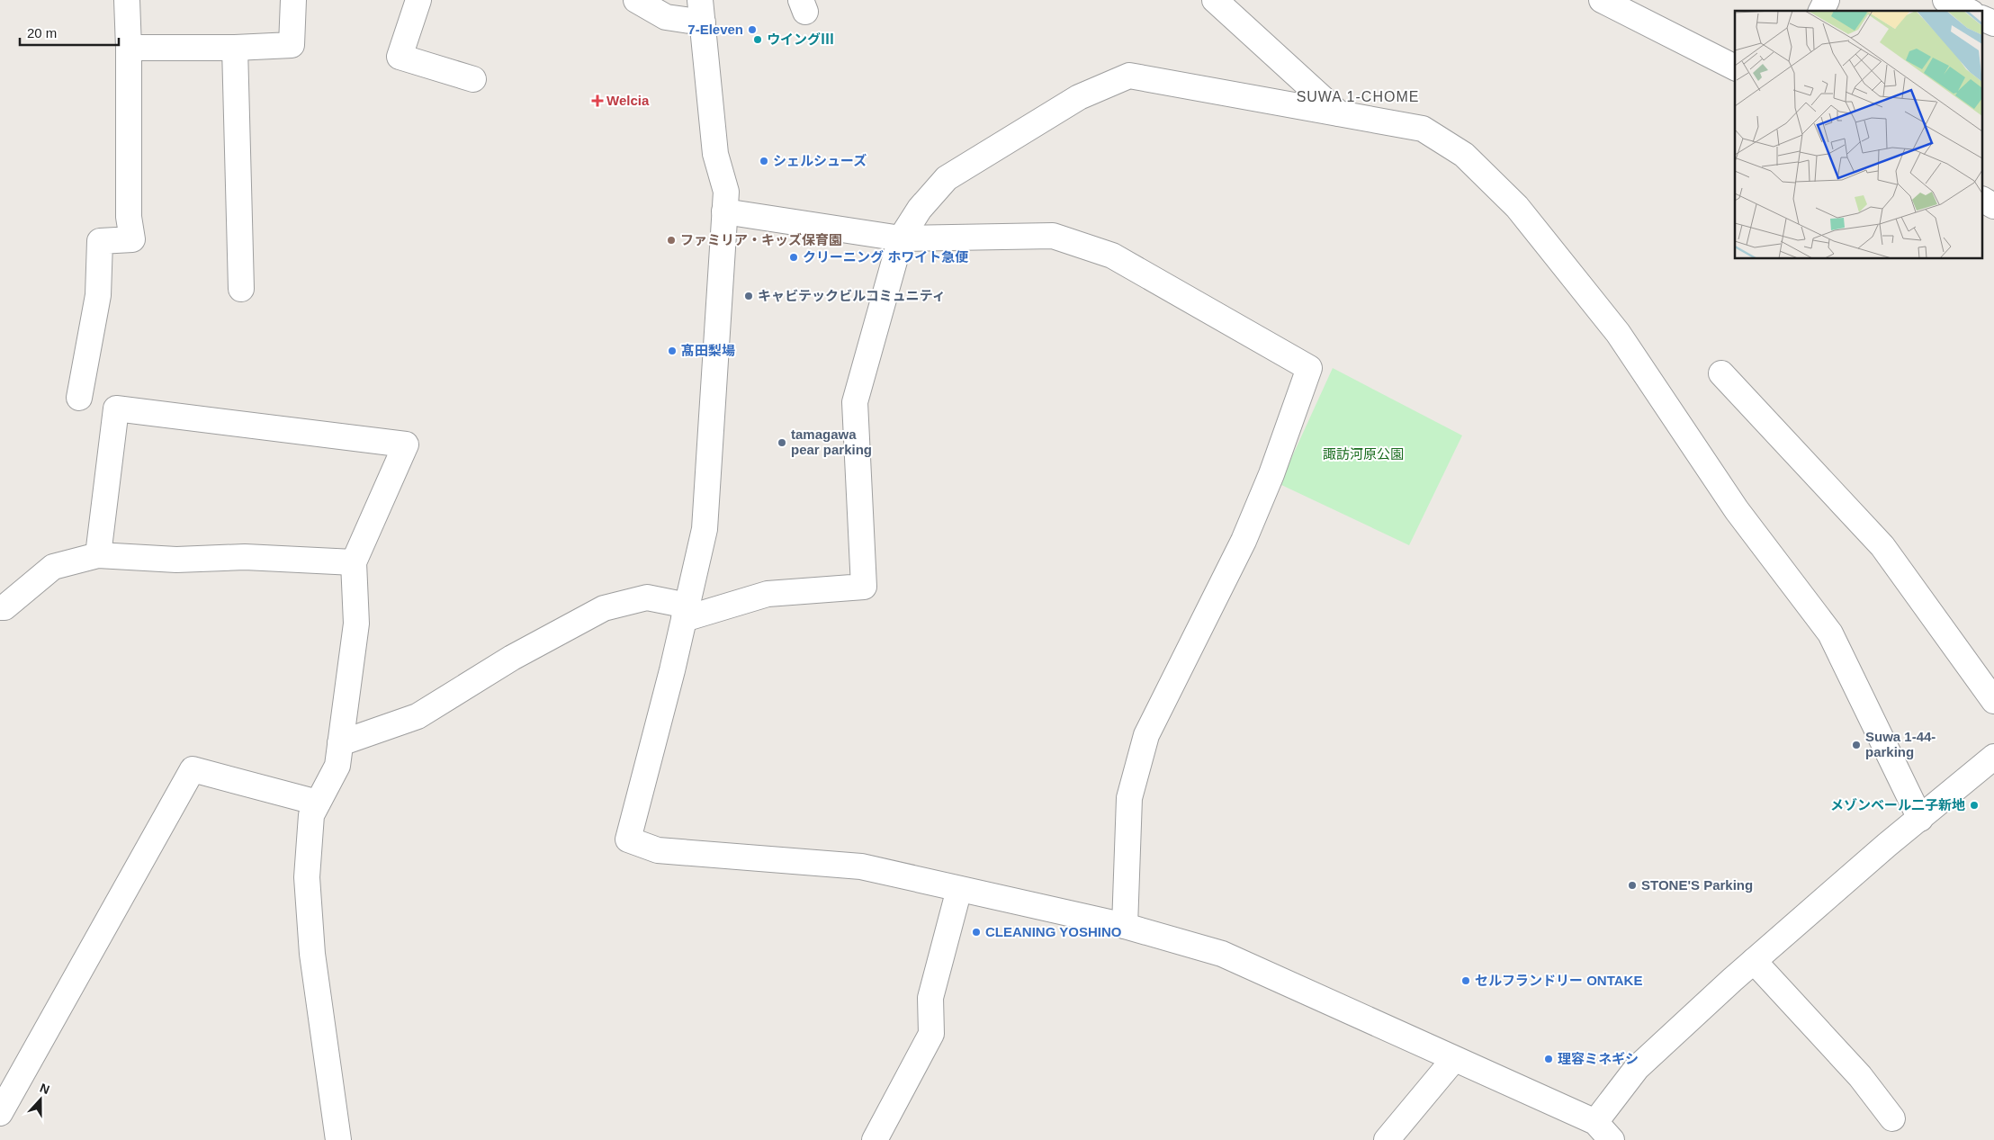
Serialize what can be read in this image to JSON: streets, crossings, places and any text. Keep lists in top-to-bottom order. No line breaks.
{"districts":["SUWA 1-CHOME"],"parks":["諏訪河原公園"],"places":{"other":["7-Eleven","ウイングⅢ","シェルシューズ","ファミリア・キッズ保育園","クリーニング ホワイト急便","キャビテックビルコミュニティ","髙田梨場","tamagawa pear parking","Suwa 1-44- parking","メゾンベール二子新地","STONE'S Parking","CLEANING YOSHINO","セルフランドリー ONTAKE","理容ミネギシ"],"health":["Welcia"]},"scale_bar":"20 m","north":"top"}
